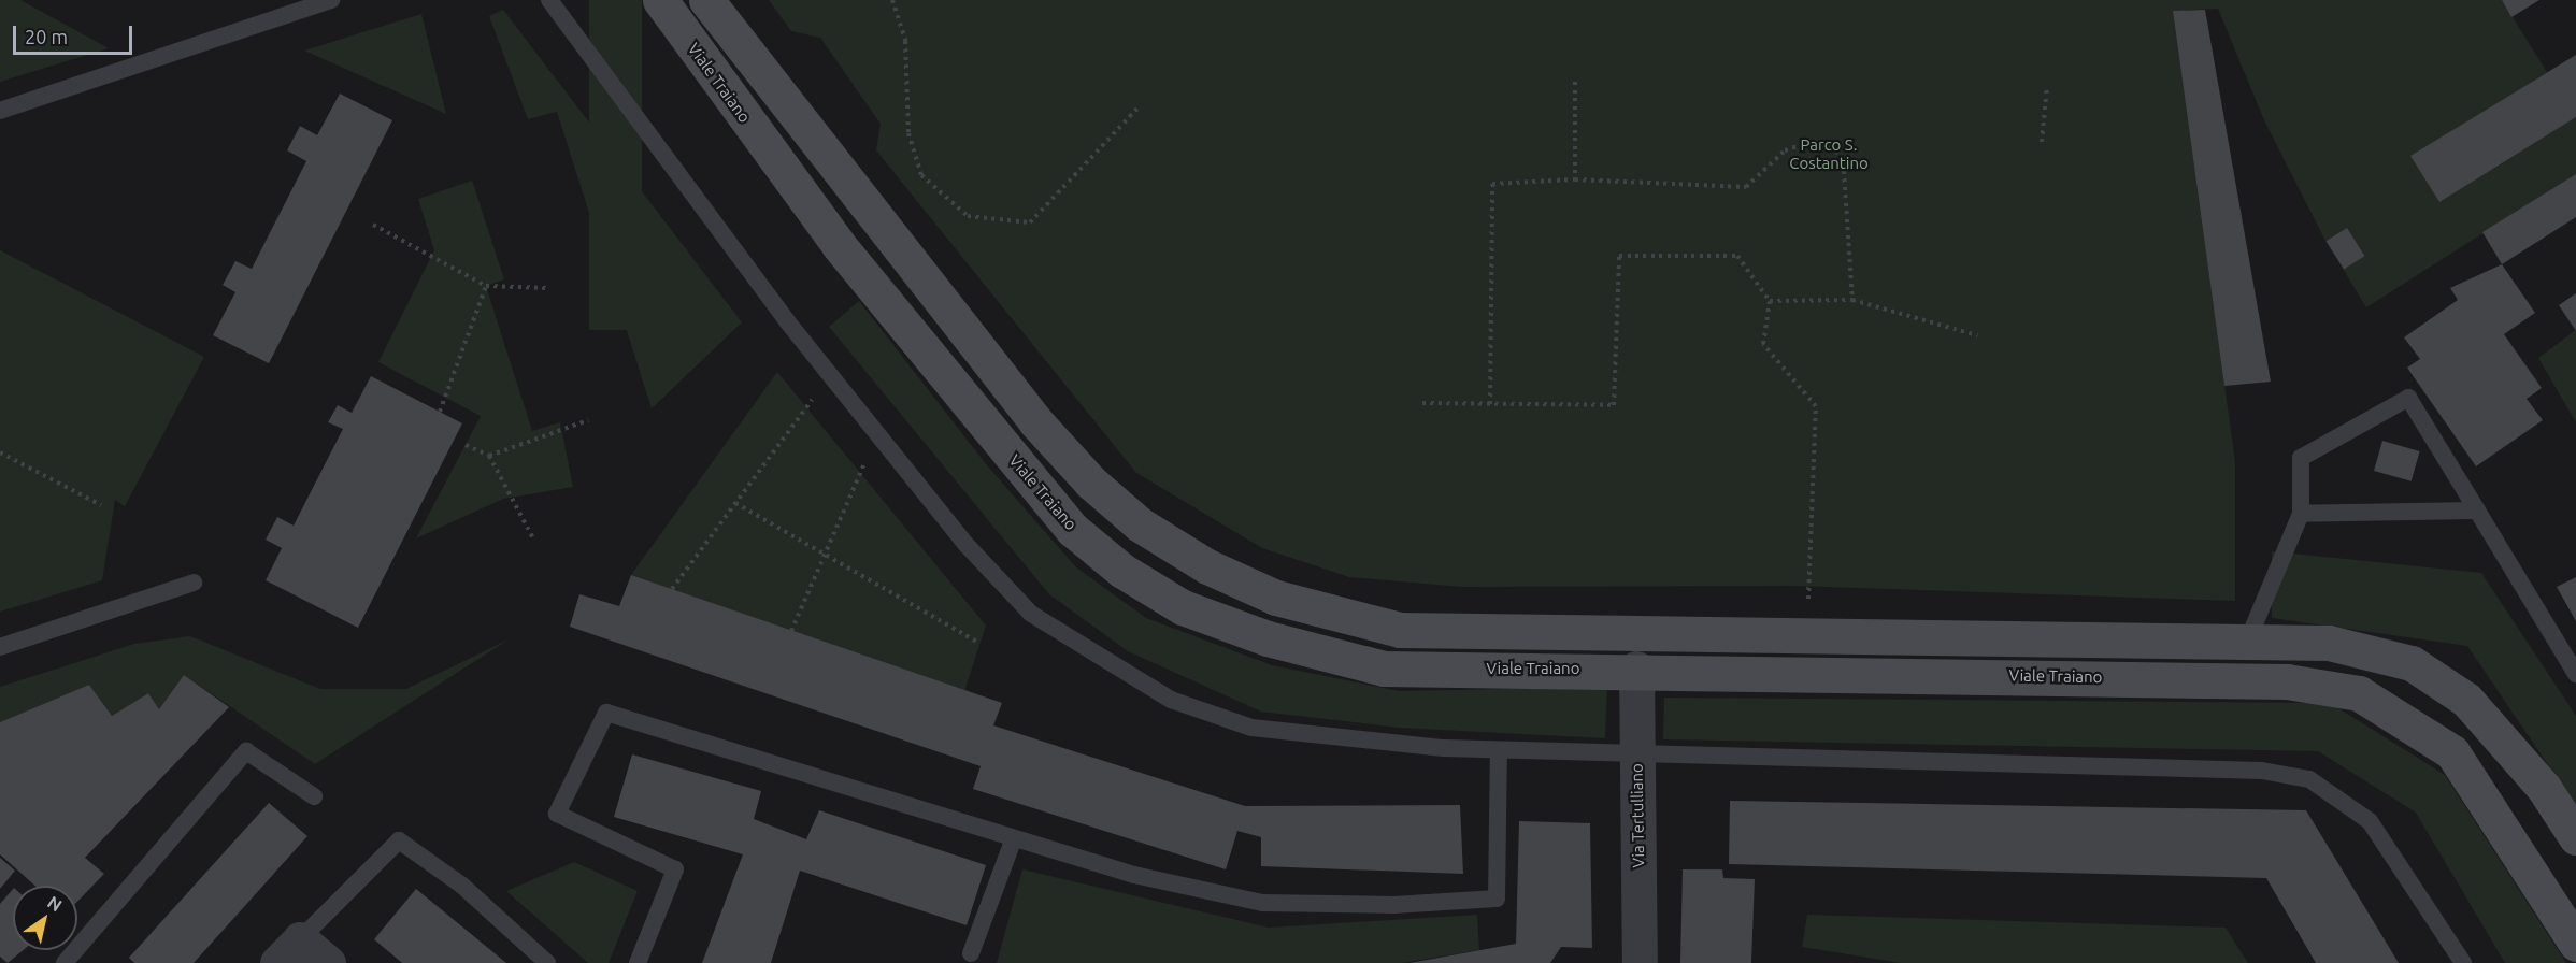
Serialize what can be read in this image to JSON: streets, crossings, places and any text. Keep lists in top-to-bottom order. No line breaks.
{"streets":{"main road":["Viale Traiano"],"street":["Via Tertulliano"]},"crossings":[["Viale Traiano","Via Tertulliano"]],"parks":["Parco S. Costantino"],"scale_bar":"20 m","north":"top right"}
